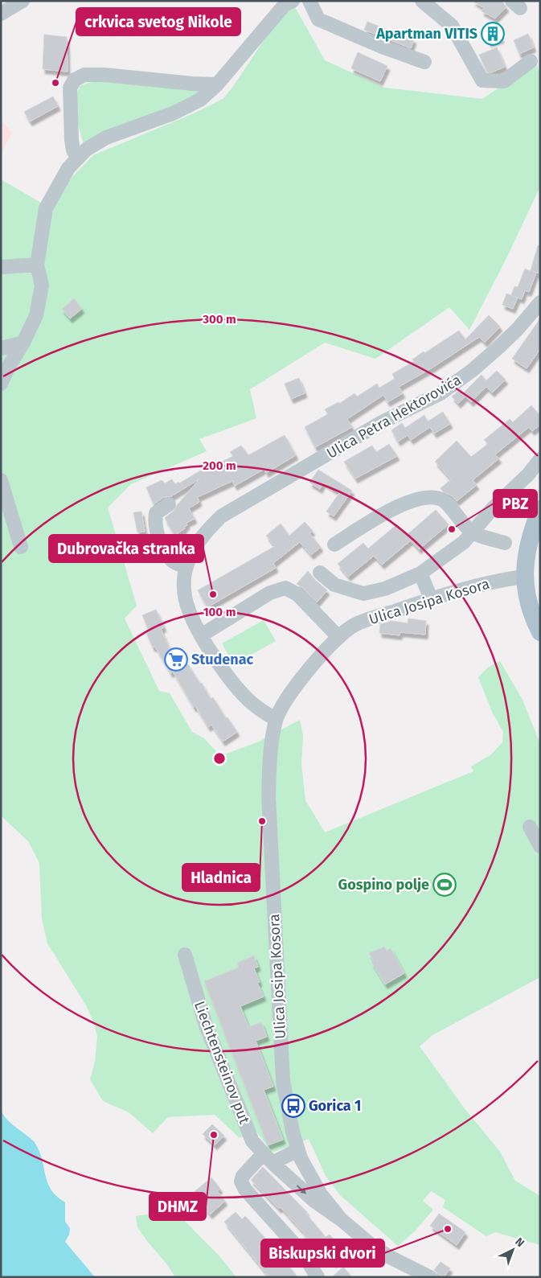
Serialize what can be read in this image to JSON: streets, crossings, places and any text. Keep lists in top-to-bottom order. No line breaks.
{"streets":{"street":["Ulica Petra Hektorovića","Ulica Josipa Kosora","Liechtensteinov put"]},"crossings":[["Ulica Josipa Kosora","Liechtensteinov put"]],"places":{"building":["Apartman VITIS"],"other":["crkvica svetog Nikole","PBZ","Dubrovačka stranka","Hladnica","DHMZ","Biskupski dvori"],"supermarket":["Studenac"],"sports":["Gospino polje"],"bus stop":["Gorica 1"]},"north":"top right","rings":["300 m","200 m","100 m"]}
